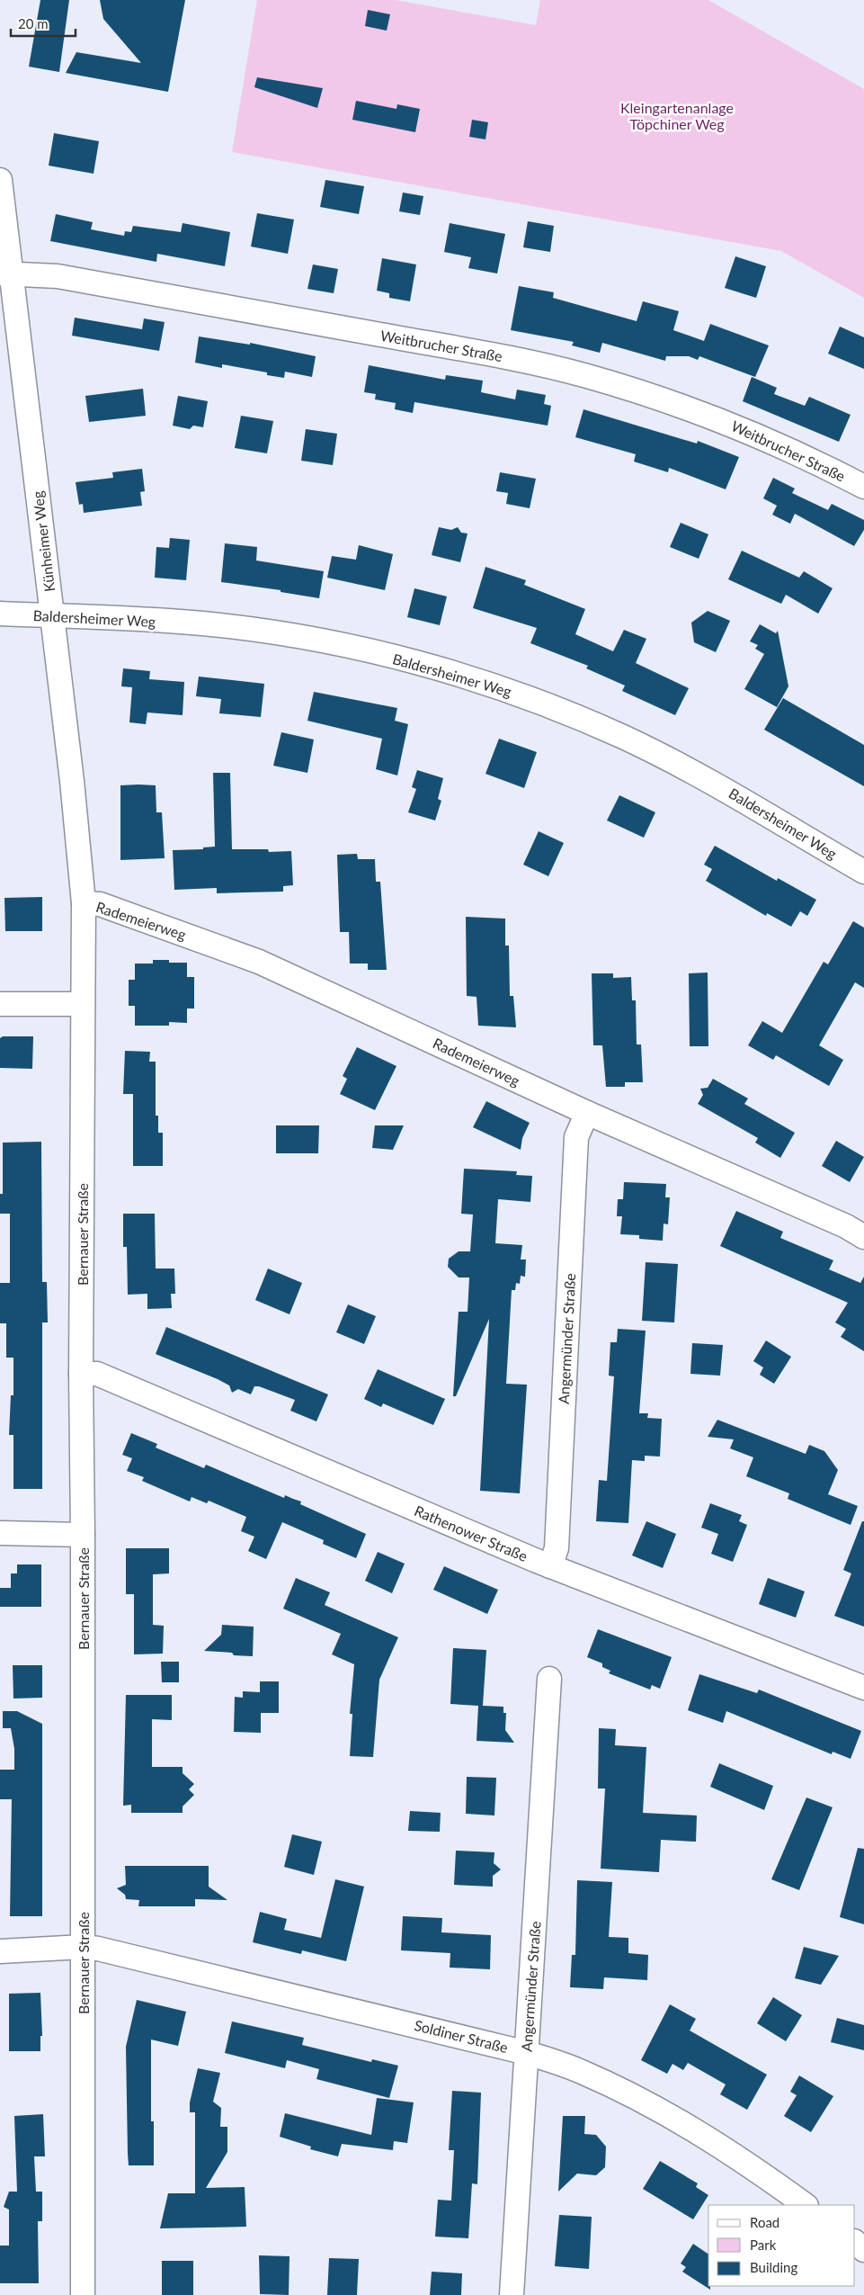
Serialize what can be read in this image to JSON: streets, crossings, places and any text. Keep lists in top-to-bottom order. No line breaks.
{"streets":{"street":["Weitbrucher Straße","Künheimer Weg","Baldersheimer Weg","Rademeierweg","Bernauer Straße","Angermünder Straße","Rathenower Straße","Soldiner Straße"]},"crossings":[["Weitbrucher Straße","Künheimer Weg"],["Künheimer Weg","Baldersheimer Weg"],["Künheimer Weg","Rademeierweg"],["Künheimer Weg","Bernauer Straße"],["Rademeierweg","Bernauer Straße"],["Rademeierweg","Angermünder Straße"],["Bernauer Straße","Rathenower Straße"],["Bernauer Straße","Soldiner Straße"],["Angermünder Straße","Rathenower Straße"],["Angermünder Straße","Soldiner Straße"]],"parks":["Kleingartenanlage Töpchiner Weg"],"legend":["Road","Park","Building"],"scale_bar":"20 m"}
